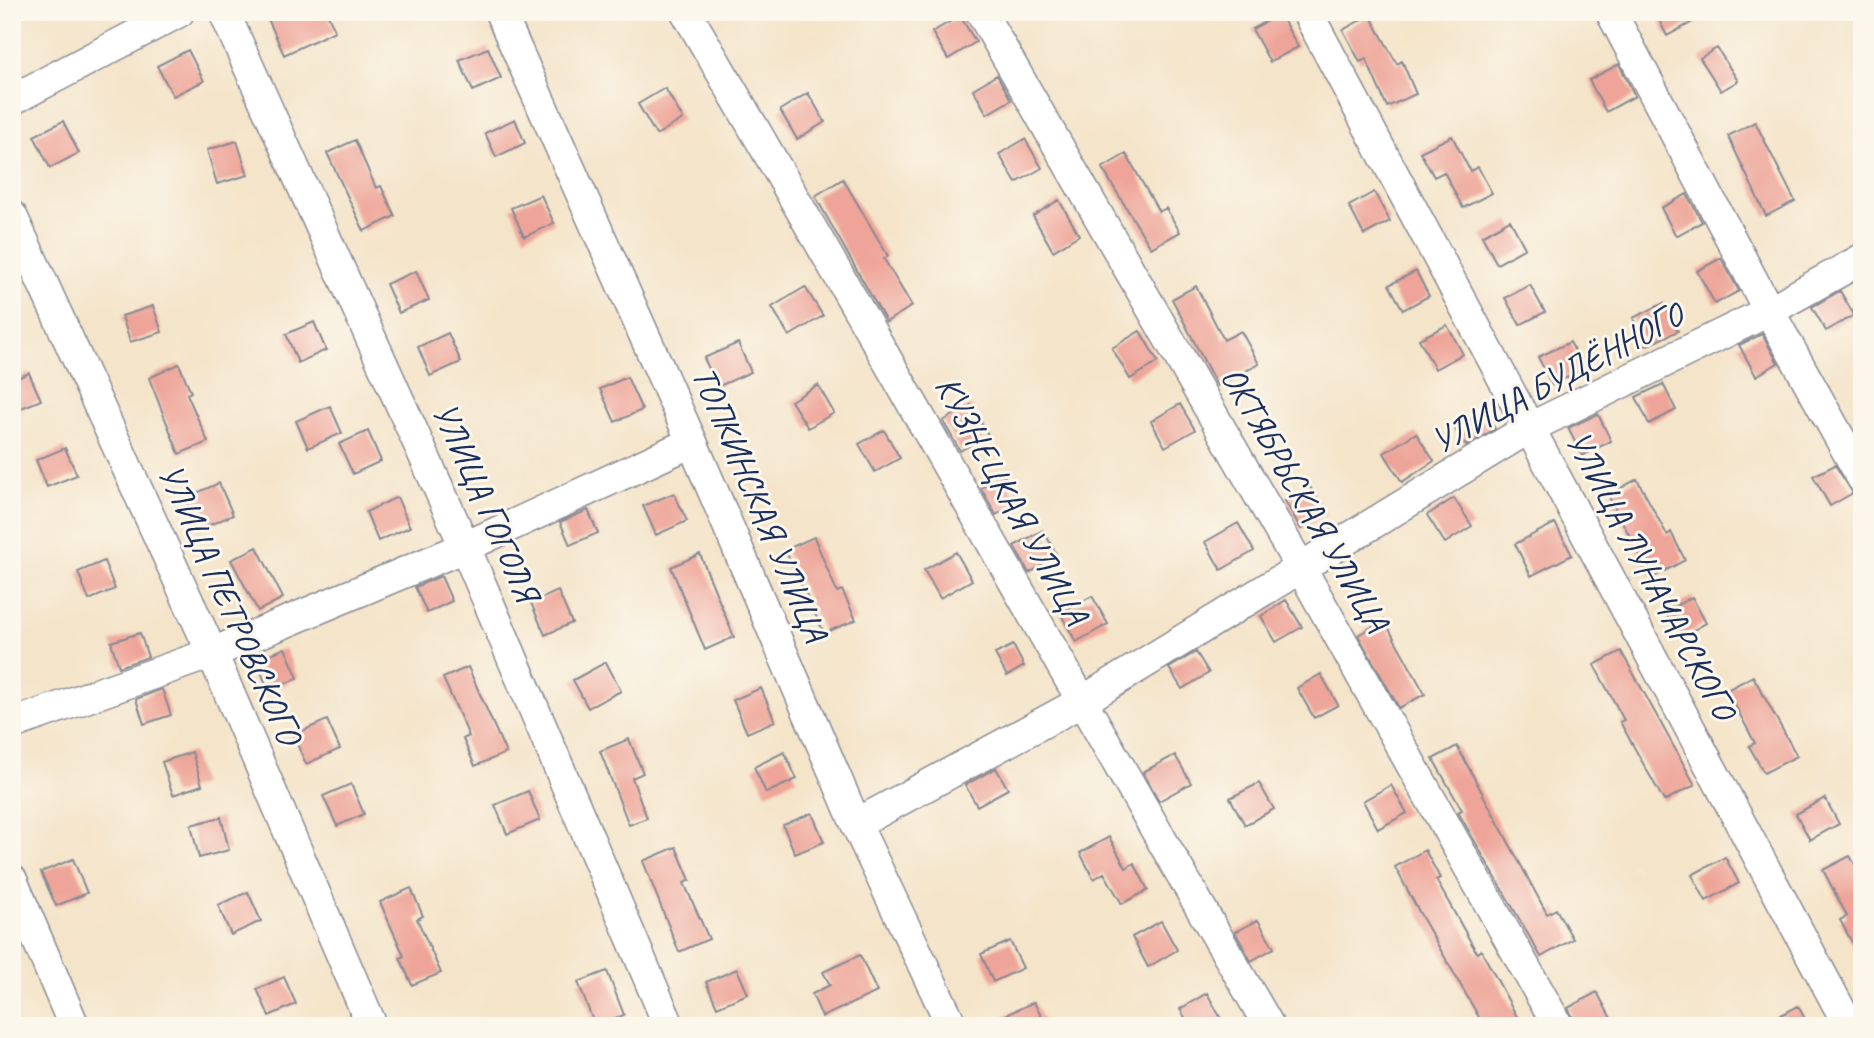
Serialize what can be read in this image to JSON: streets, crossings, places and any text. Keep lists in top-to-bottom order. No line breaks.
{"streets":{"street":["УЛИЦА БУДЁННОГО","ОКТЯБРЬСКАЯ УЛИЦА","КУЗНЕЦКАЯ УЛИЦА","УЛИЦА ГОГОЛЯ","ТОПКИНСКАЯ УЛИЦА","УЛИЦА ЛУНАЧАРСКОГО","УЛИЦА ПЕТРОВСКОГО"]},"crossings":[["УЛИЦА БУДЁННОГО","ОКТЯБРЬСКАЯ УЛИЦА"],["УЛИЦА БУДЁННОГО","КУЗНЕЦКАЯ УЛИЦА"],["УЛИЦА БУДЁННОГО","ТОПКИНСКАЯ УЛИЦА"],["УЛИЦА БУДЁННОГО","УЛИЦА ЛУНАЧАРСКОГО"]]}
